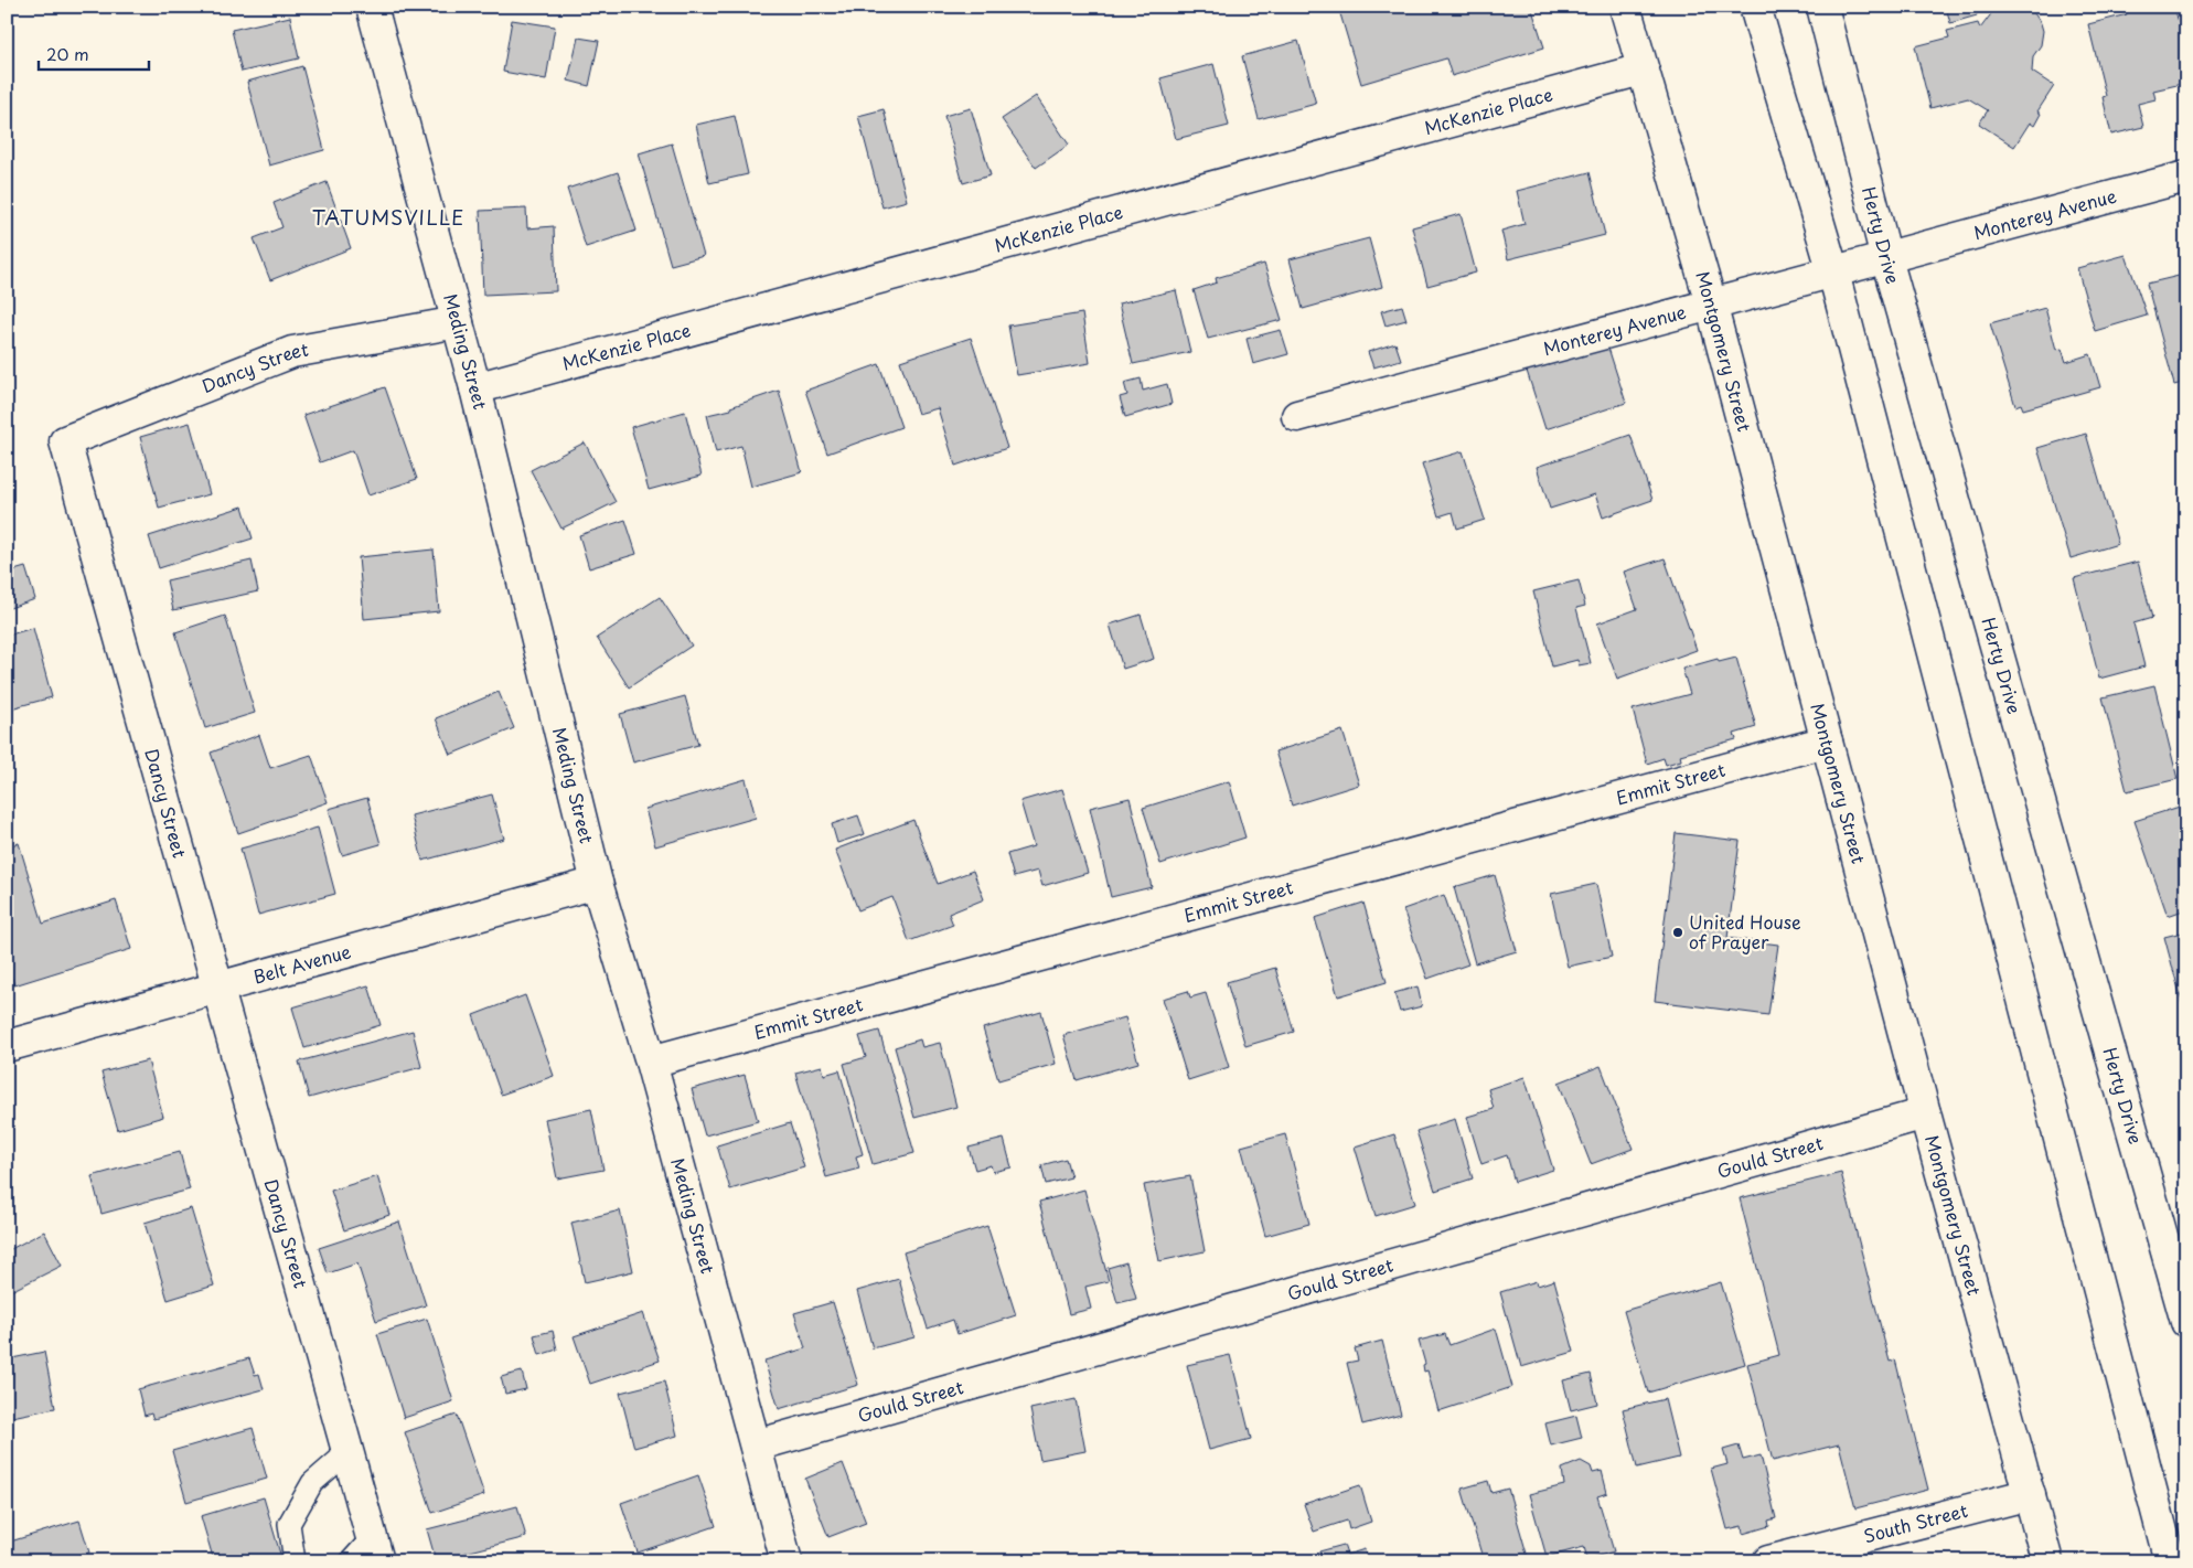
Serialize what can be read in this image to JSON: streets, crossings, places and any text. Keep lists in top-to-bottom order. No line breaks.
{"streets":{"street":["McKenzie Place","Monterey Avenue","Herty Drive","Meding Street","Montgomery Street","Dancy Street","Emmit Street","Belt Avenue","Gould Street","South Street"]},"crossings":[["McKenzie Place","Meding Street"],["McKenzie Place","Montgomery Street"],["Monterey Avenue","Herty Drive"],["Monterey Avenue","Montgomery Street"],["Meding Street","Dancy Street"],["Meding Street","Emmit Street"],["Meding Street","Belt Avenue"],["Meding Street","Gould Street"],["Montgomery Street","Emmit Street"],["Montgomery Street","Gould Street"],["Montgomery Street","South Street"],["Dancy Street","Belt Avenue"]],"districts":["TATUMSVILLE"],"places":["United House of Prayer"],"scale_bar":"20 m"}
